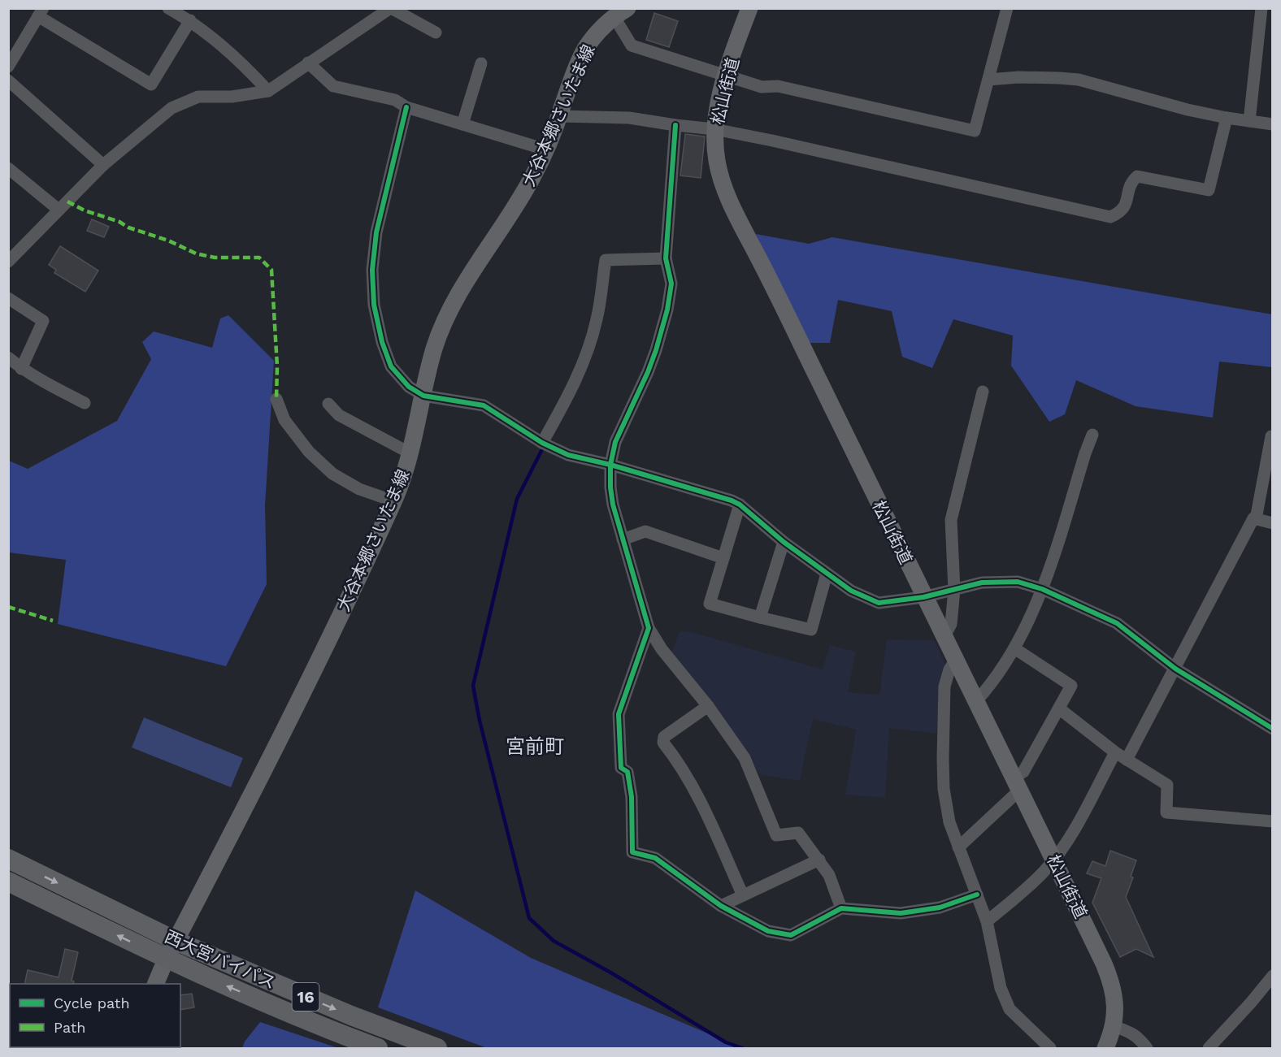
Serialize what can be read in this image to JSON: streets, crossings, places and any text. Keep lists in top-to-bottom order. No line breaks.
{"streets":{"highway":["西大宮バイパス","16"],"main road":["松山街道","大谷本郷さいたま線"]},"crossings":[["大谷本郷さいたま線","西大宮バイパス"]],"districts":["宮前町"],"legend":["Cycle path","Path"]}
